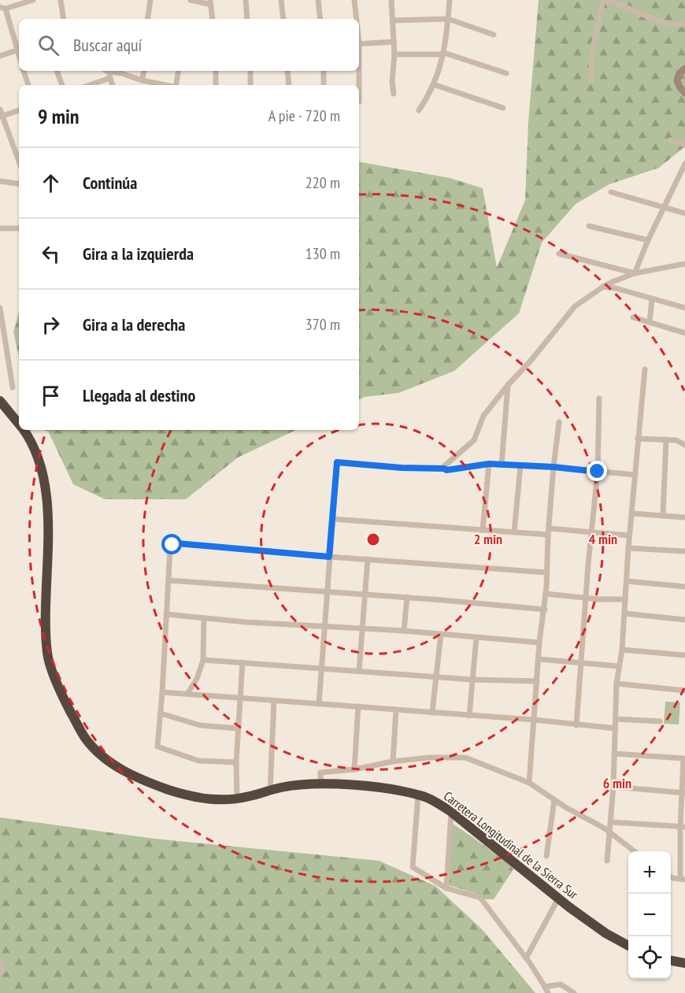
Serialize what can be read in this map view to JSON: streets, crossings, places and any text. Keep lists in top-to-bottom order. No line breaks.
{"streets":{"highway":["Carretera Longitudinal de la Sierra Sur"]},"page":{"search":"Buscar aquí","heading":["9 min","A pie · 720 m"],"list":[["Continúa","220 m"],["Gira a la izquierda","130 m"],["Gira a la derecha","370 m"],"Llegada al destino"],"map_buttons":["+","−"]},"rings":["2 min","4 min","6 min"]}
